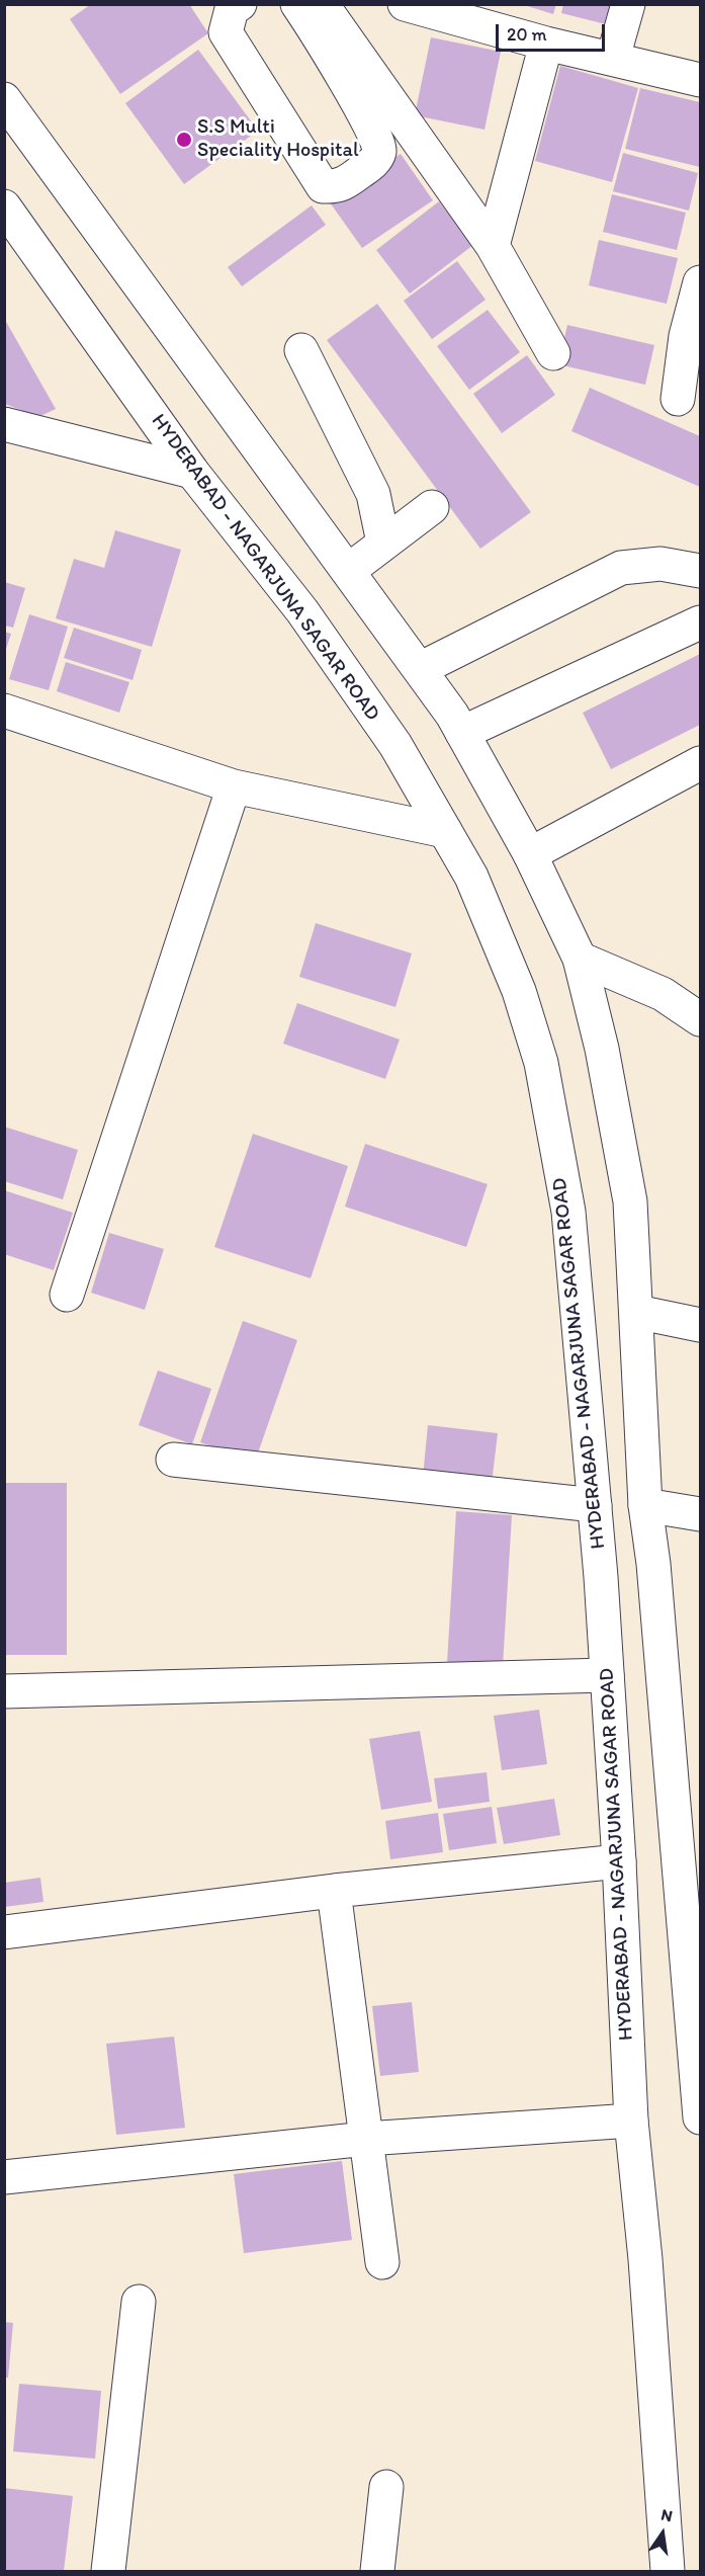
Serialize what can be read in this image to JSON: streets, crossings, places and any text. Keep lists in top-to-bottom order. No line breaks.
{"streets":{"street":["HYDERABAD - NAGARJUNA SAGAR ROAD"]},"places":["S.S Multi Speciality Hospital"],"scale_bar":"20 m","north":"top"}
